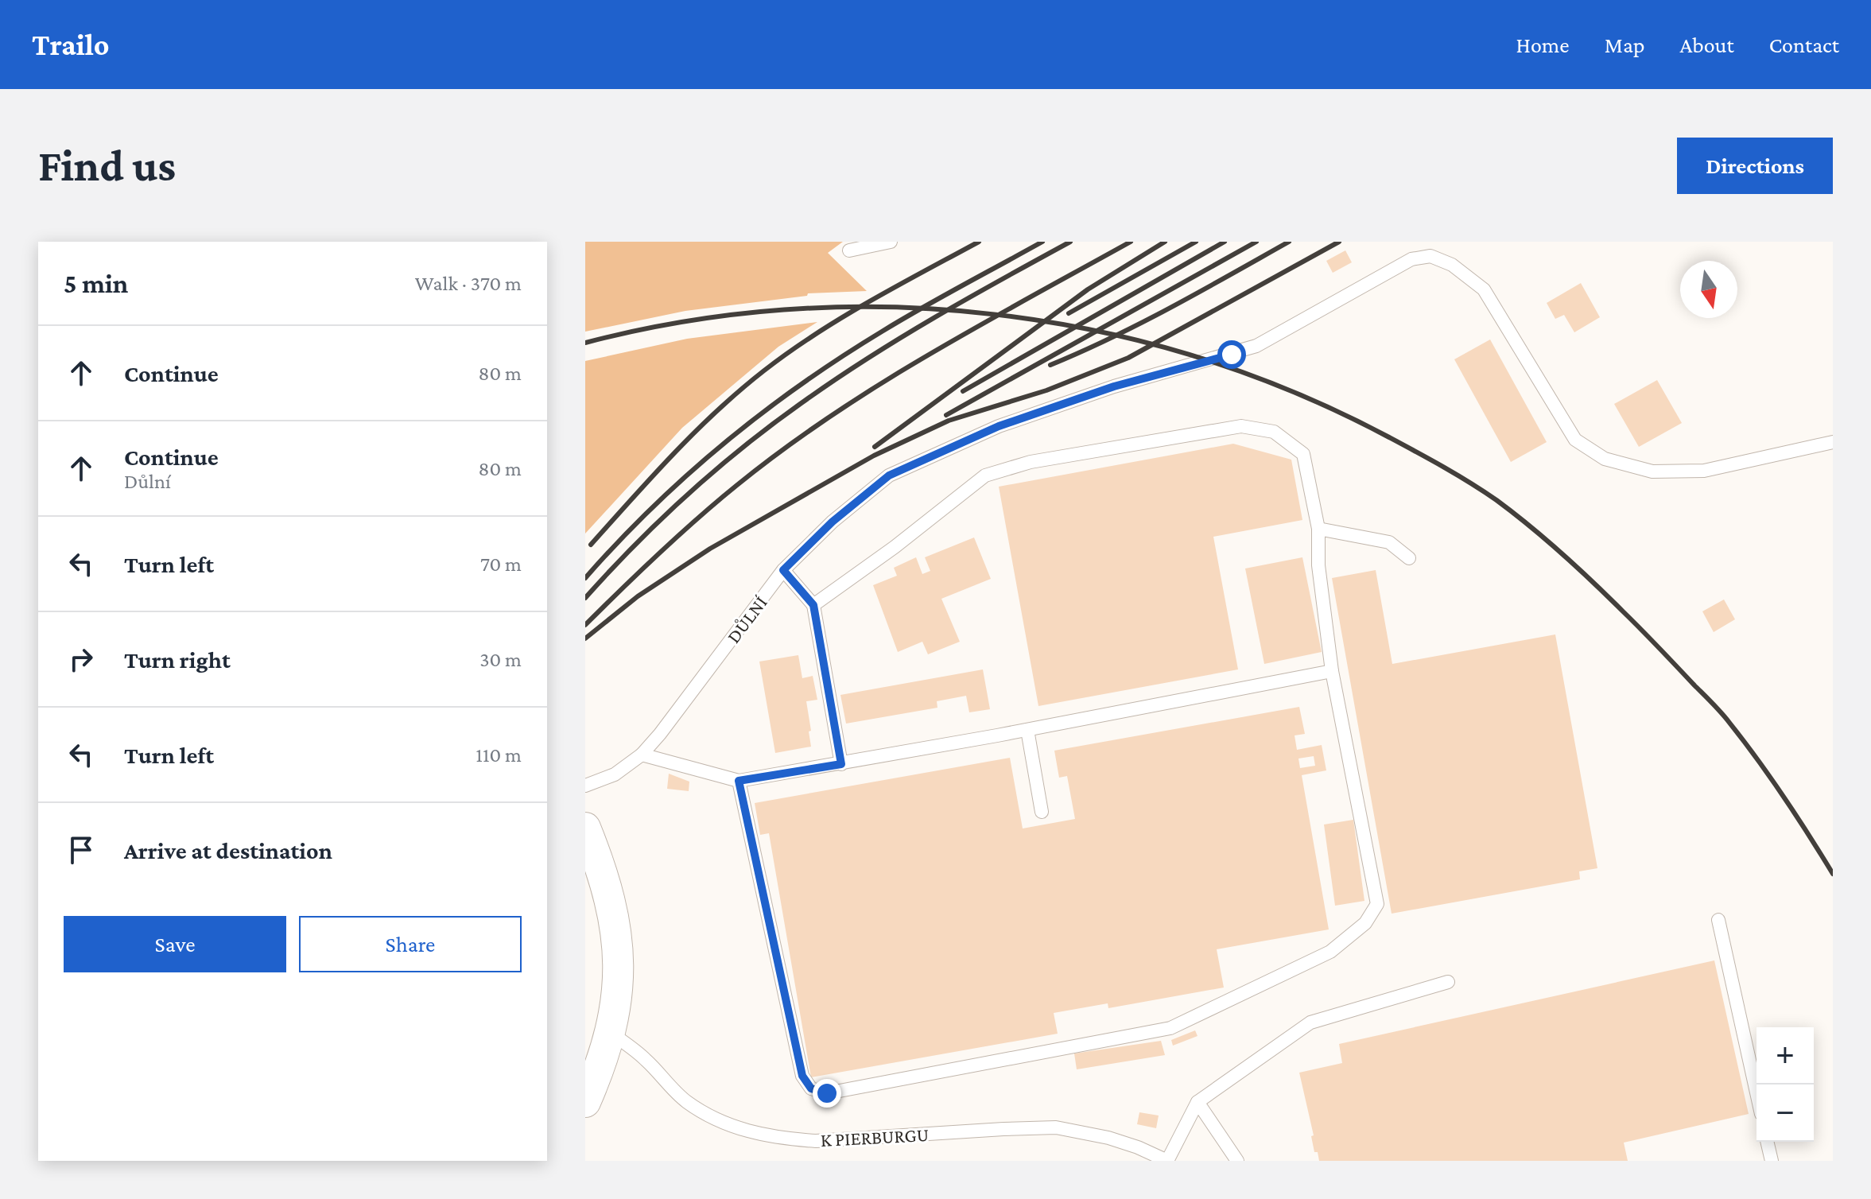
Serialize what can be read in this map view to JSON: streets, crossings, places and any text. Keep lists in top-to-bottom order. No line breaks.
{"streets":{"lane":["DŮLNÍ","K PIERBURGU"]},"north":"bottom","page":{"header":"Trailo","nav":["Home","Map","About","Contact"],"buttons":["Directions",["Save","Share"]],"title":"Find us","heading":["5 min","Walk · 370 m"],"list":[["Continue","80 m"],["Continue","Důlní","80 m"],["Turn left","70 m"],["Turn right","30 m"],["Turn left","110 m"],"Arrive at destination"],"map_buttons":["+","−"]}}
